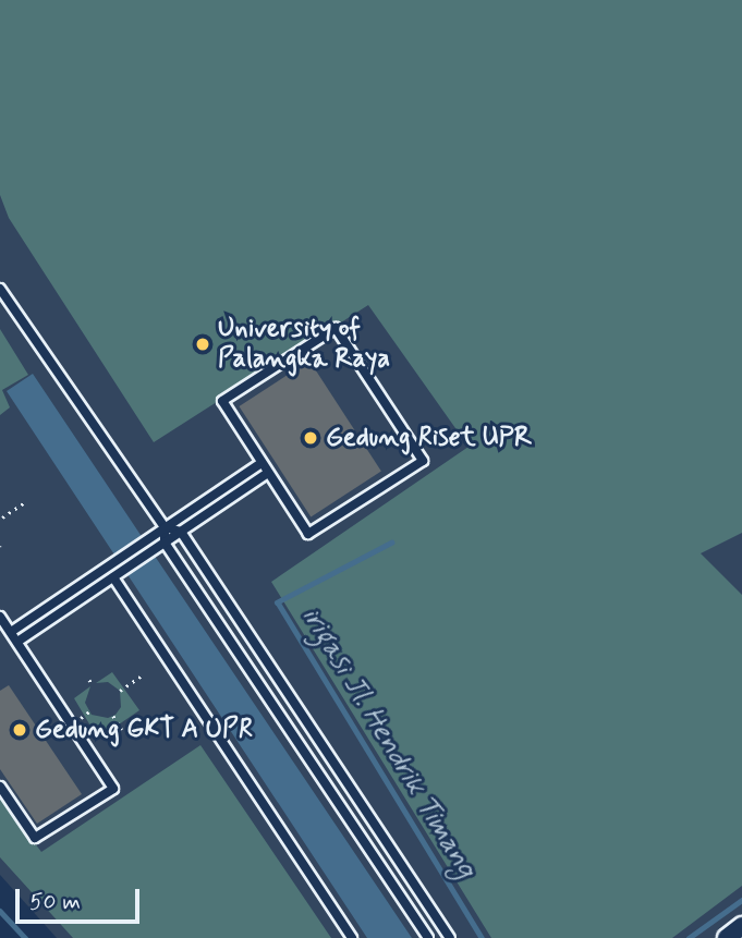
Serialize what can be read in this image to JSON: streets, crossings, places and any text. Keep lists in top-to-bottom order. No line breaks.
{"water":["irigasi Jl. Hendrik Timang"],"places":["University of Palangka Raya","Gedung Riset UPR","Gedung GKT A UPR"],"scale_bar":"50 m"}
